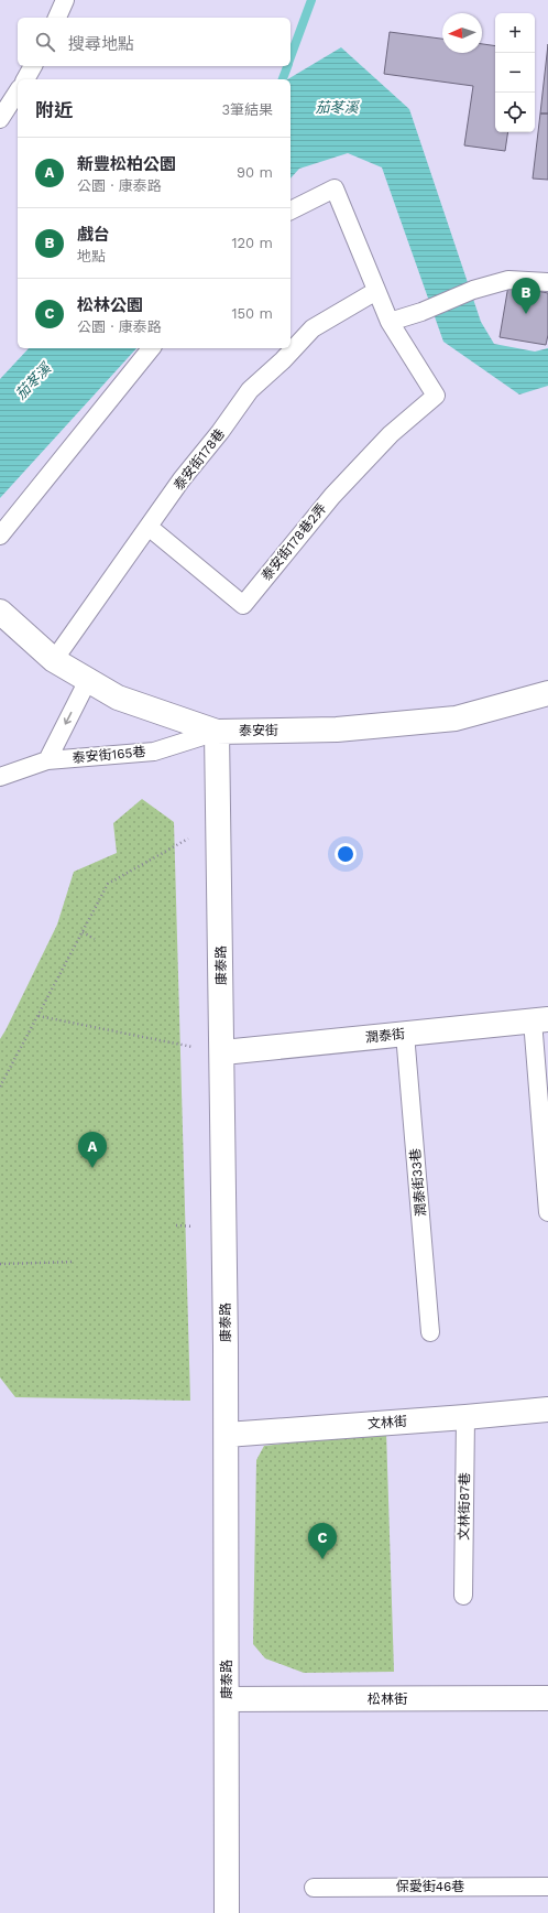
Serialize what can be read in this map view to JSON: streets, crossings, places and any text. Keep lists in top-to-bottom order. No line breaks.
{"streets":{"street":["泰安街","康泰路","潤泰街","文林街","松林街"],"lane":["泰安街178巷","泰安街178巷2弄","泰安街165巷","潤泰街33巷","文林街87巷","保愛街46巷"]},"crossings":[["泰安街178巷","泰安街178巷2弄"],["泰安街178巷","泰安街"],["泰安街","泰安街165巷"],["泰安街","康泰路"],["泰安街165巷","康泰路"],["康泰路","潤泰街"],["康泰路","文林街"],["康泰路","松林街"],["潤泰街","潤泰街33巷"],["文林街","文林街87巷"]],"water":["茄苳溪"],"north":"left","page":{"map_buttons":["+","−"],"search":"搜尋地點","heading":["附近","3筆結果"],"list":[{"mark":"A","name":"新豐松柏公園","note":"公園 · 康泰路","value":"90 m"},{"mark":"B","name":"戲台","note":"地點","value":"120 m"},{"mark":"C","name":"松林公園","note":"公園 · 康泰路","value":"150 m"}],"pins":["B","A","C"]}}
